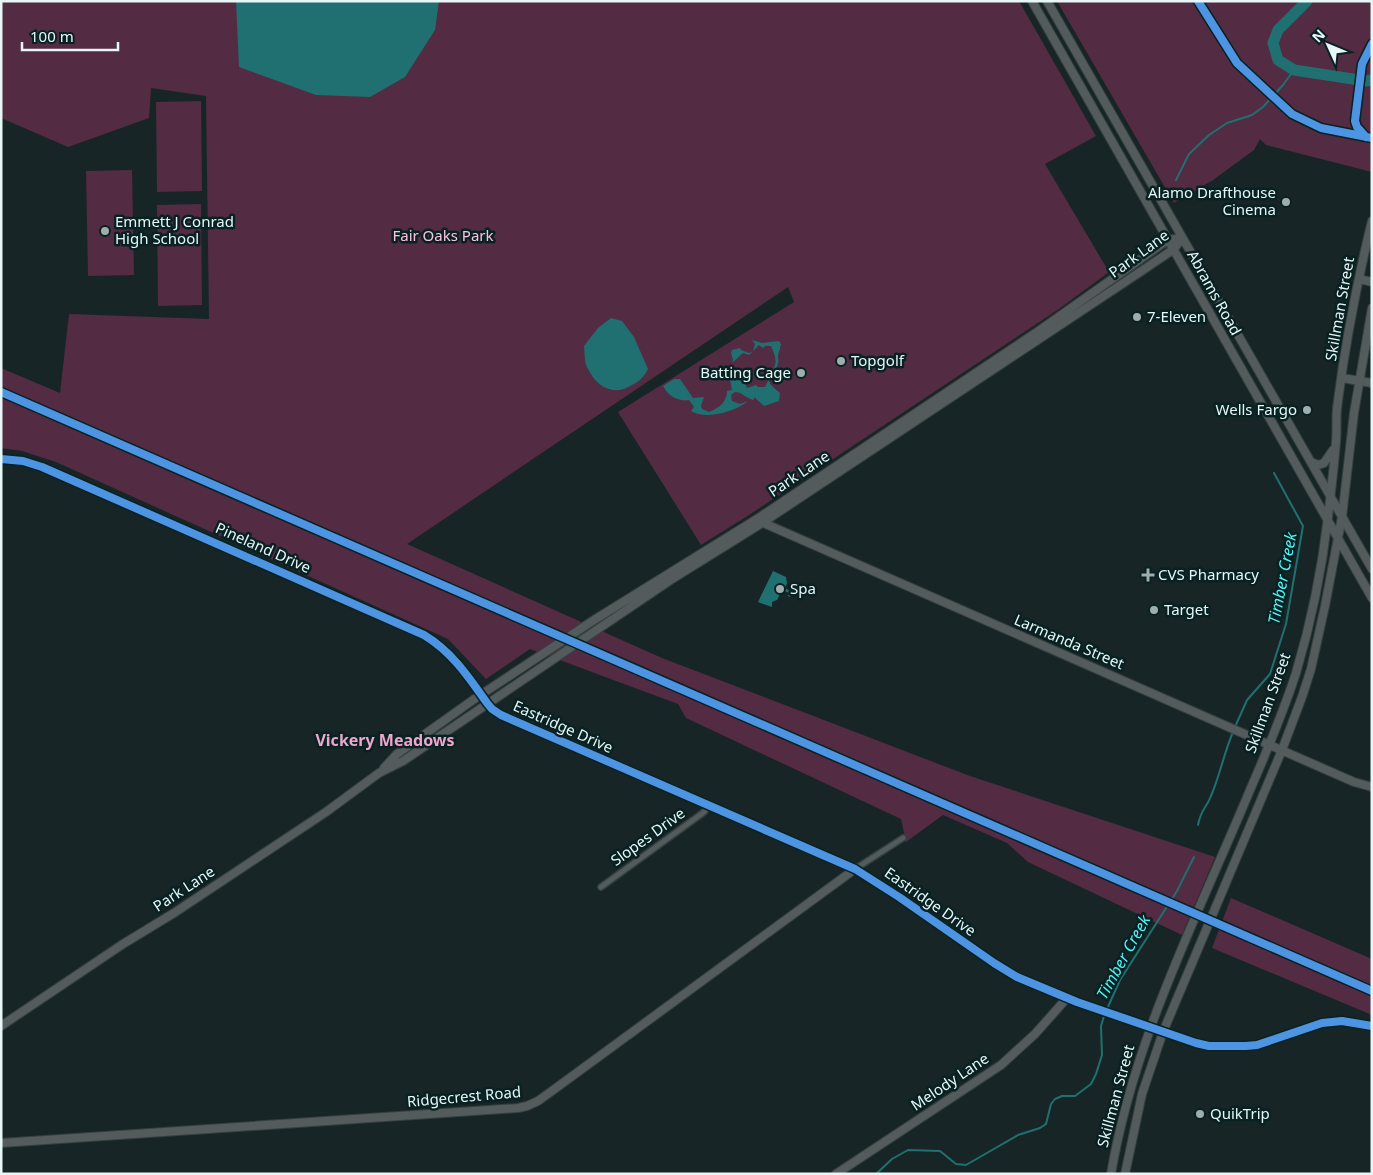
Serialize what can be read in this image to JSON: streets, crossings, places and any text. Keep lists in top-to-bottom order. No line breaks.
{"streets":{"main road":["Park Lane","Abrams Road","Skillman Street","Pineland Drive","Larmanda Street","Eastridge Drive","Melody Lane","Ridgecrest Road"],"street":["Slopes Drive"]},"crossings":[["Park Lane","Abrams Road"],["Park Lane","Pineland Drive"],["Park Lane","Larmanda Street"],["Park Lane","Eastridge Drive"],["Abrams Road","Skillman Street"],["Skillman Street","Larmanda Street"],["Skillman Street","Eastridge Drive"],["Pineland Drive","Eastridge Drive"],["Eastridge Drive","Slopes Drive"],["Eastridge Drive","Melody Lane"],["Eastridge Drive","Ridgecrest Road"]],"districts":["Vickery Meadows"],"water":["Timber Creek"],"parks":["Fair Oaks Park"],"places":{"other":["Alamo Drafthouse Cinema","Emmett J Conrad High School","7-Eleven","Topgolf","Batting Cage","Wells Fargo","Spa","Target","QuikTrip"],"health":["CVS Pharmacy"]},"scale_bar":"100 m","north":"top left"}
